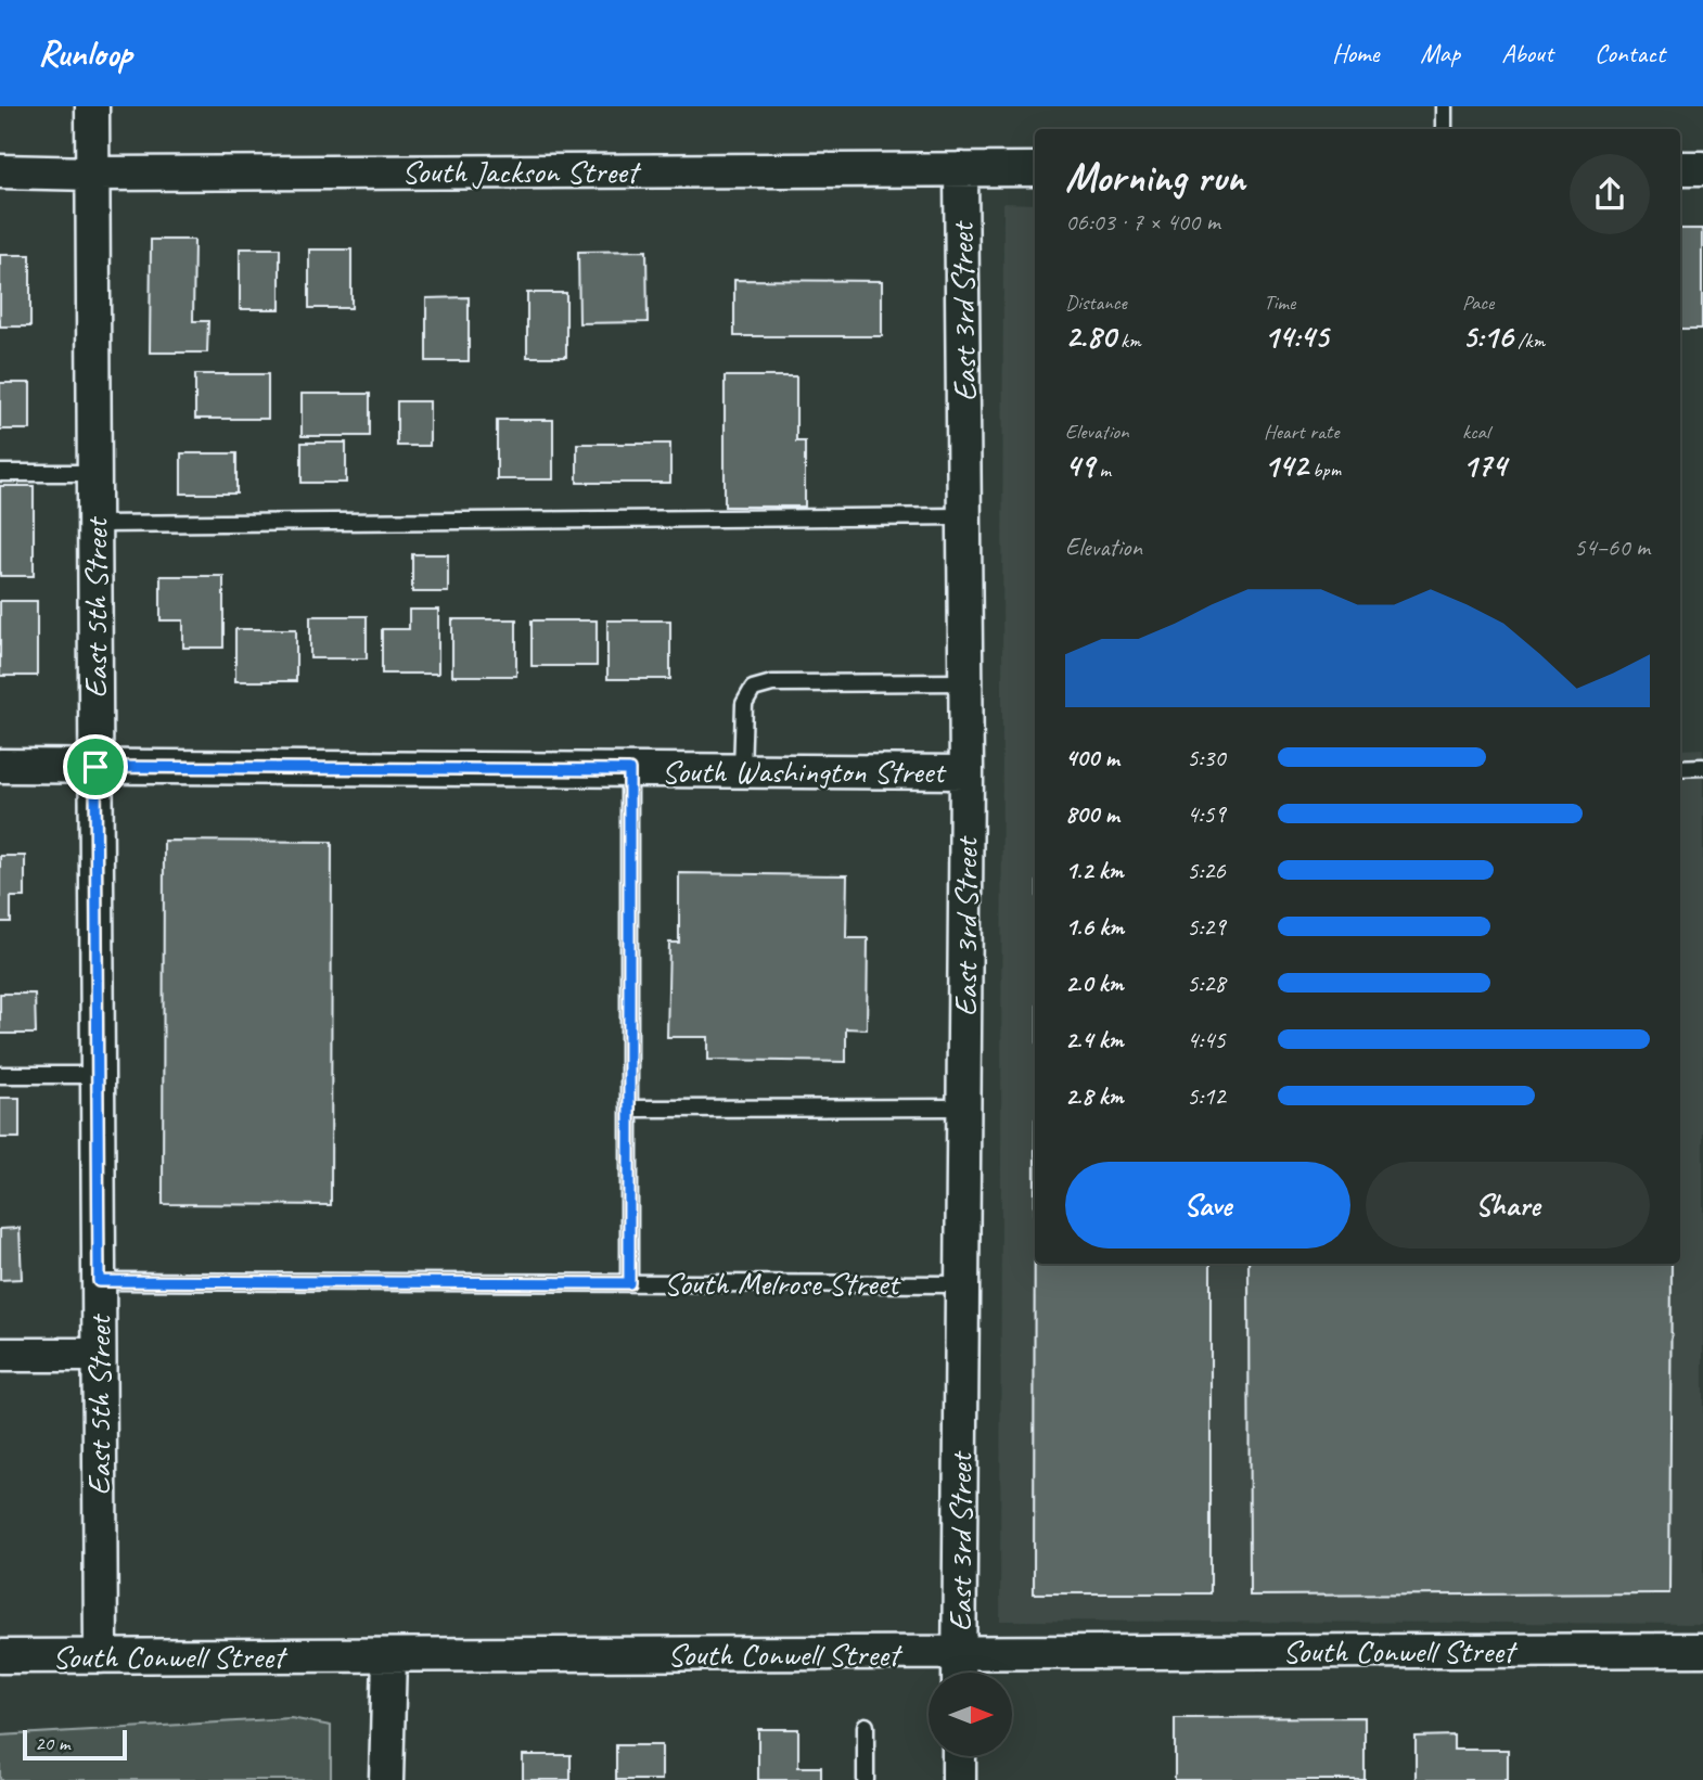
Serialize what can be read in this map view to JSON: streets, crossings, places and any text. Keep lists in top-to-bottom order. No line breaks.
{"streets":{"street":["South Jackson Street","East 3rd Street","East 5th Street","South Washington Street","South Conwell Street"],"lane":["South Melrose Street"]},"crossings":[["South Jackson Street","East 3rd Street"],["South Jackson Street","East 5th Street"],["East 3rd Street","South Washington Street"],["East 3rd Street","South Melrose Street"],["East 3rd Street","South Conwell Street"],["East 5th Street","South Washington Street"],["East 5th Street","South Melrose Street"],["East 5th Street","South Conwell Street"]],"scale_bar":"20 m","north":"right","page":{"header":"Runloop","nav":["Home","Map","About","Contact"],"heading":["Morning run","06:03 · 7 × 400 m"],"stats":[["Distance","2.80 km"],["Time","14:45"],["Pace","5:16 /km"],["Elevation","49 m"],["Heart rate","142 bpm"],["kcal","174"]],"chart":["Elevation","54–60 m"],"list":[{"name":"400 m","note":"5:30"},{"name":"800 m","note":"4:59"},{"name":"1.2 km","note":"5:26"},{"name":"1.6 km","note":"5:29"},{"name":"2.0 km","note":"5:28"},{"name":"2.4 km","note":"4:45"},{"name":"2.8 km","note":"5:12"}],"buttons":["Save","Share"],"scale":"20 m"}}
